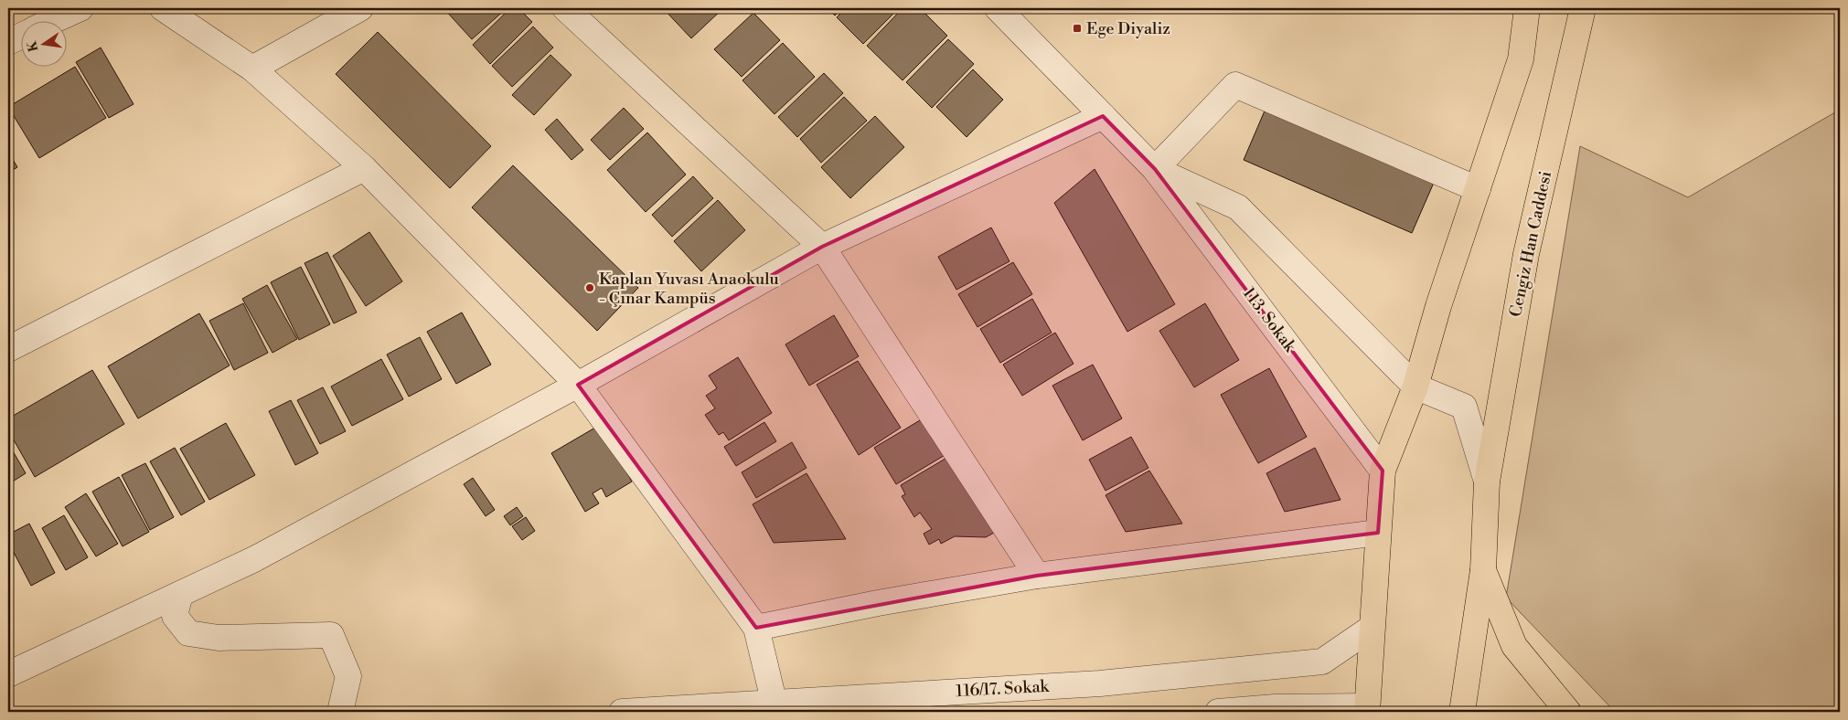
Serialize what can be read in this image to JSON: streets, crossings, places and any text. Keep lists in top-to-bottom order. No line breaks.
{"streets":{"main road":["Cengiz Han Caddesi"],"street":["113. Sokak","116/17. Sokak"]},"places":{"transit":["Ege Diyaliz"],"other":["Kaplan Yuvası Anaokulu - Çınar Kampüs"]},"north":"left"}
